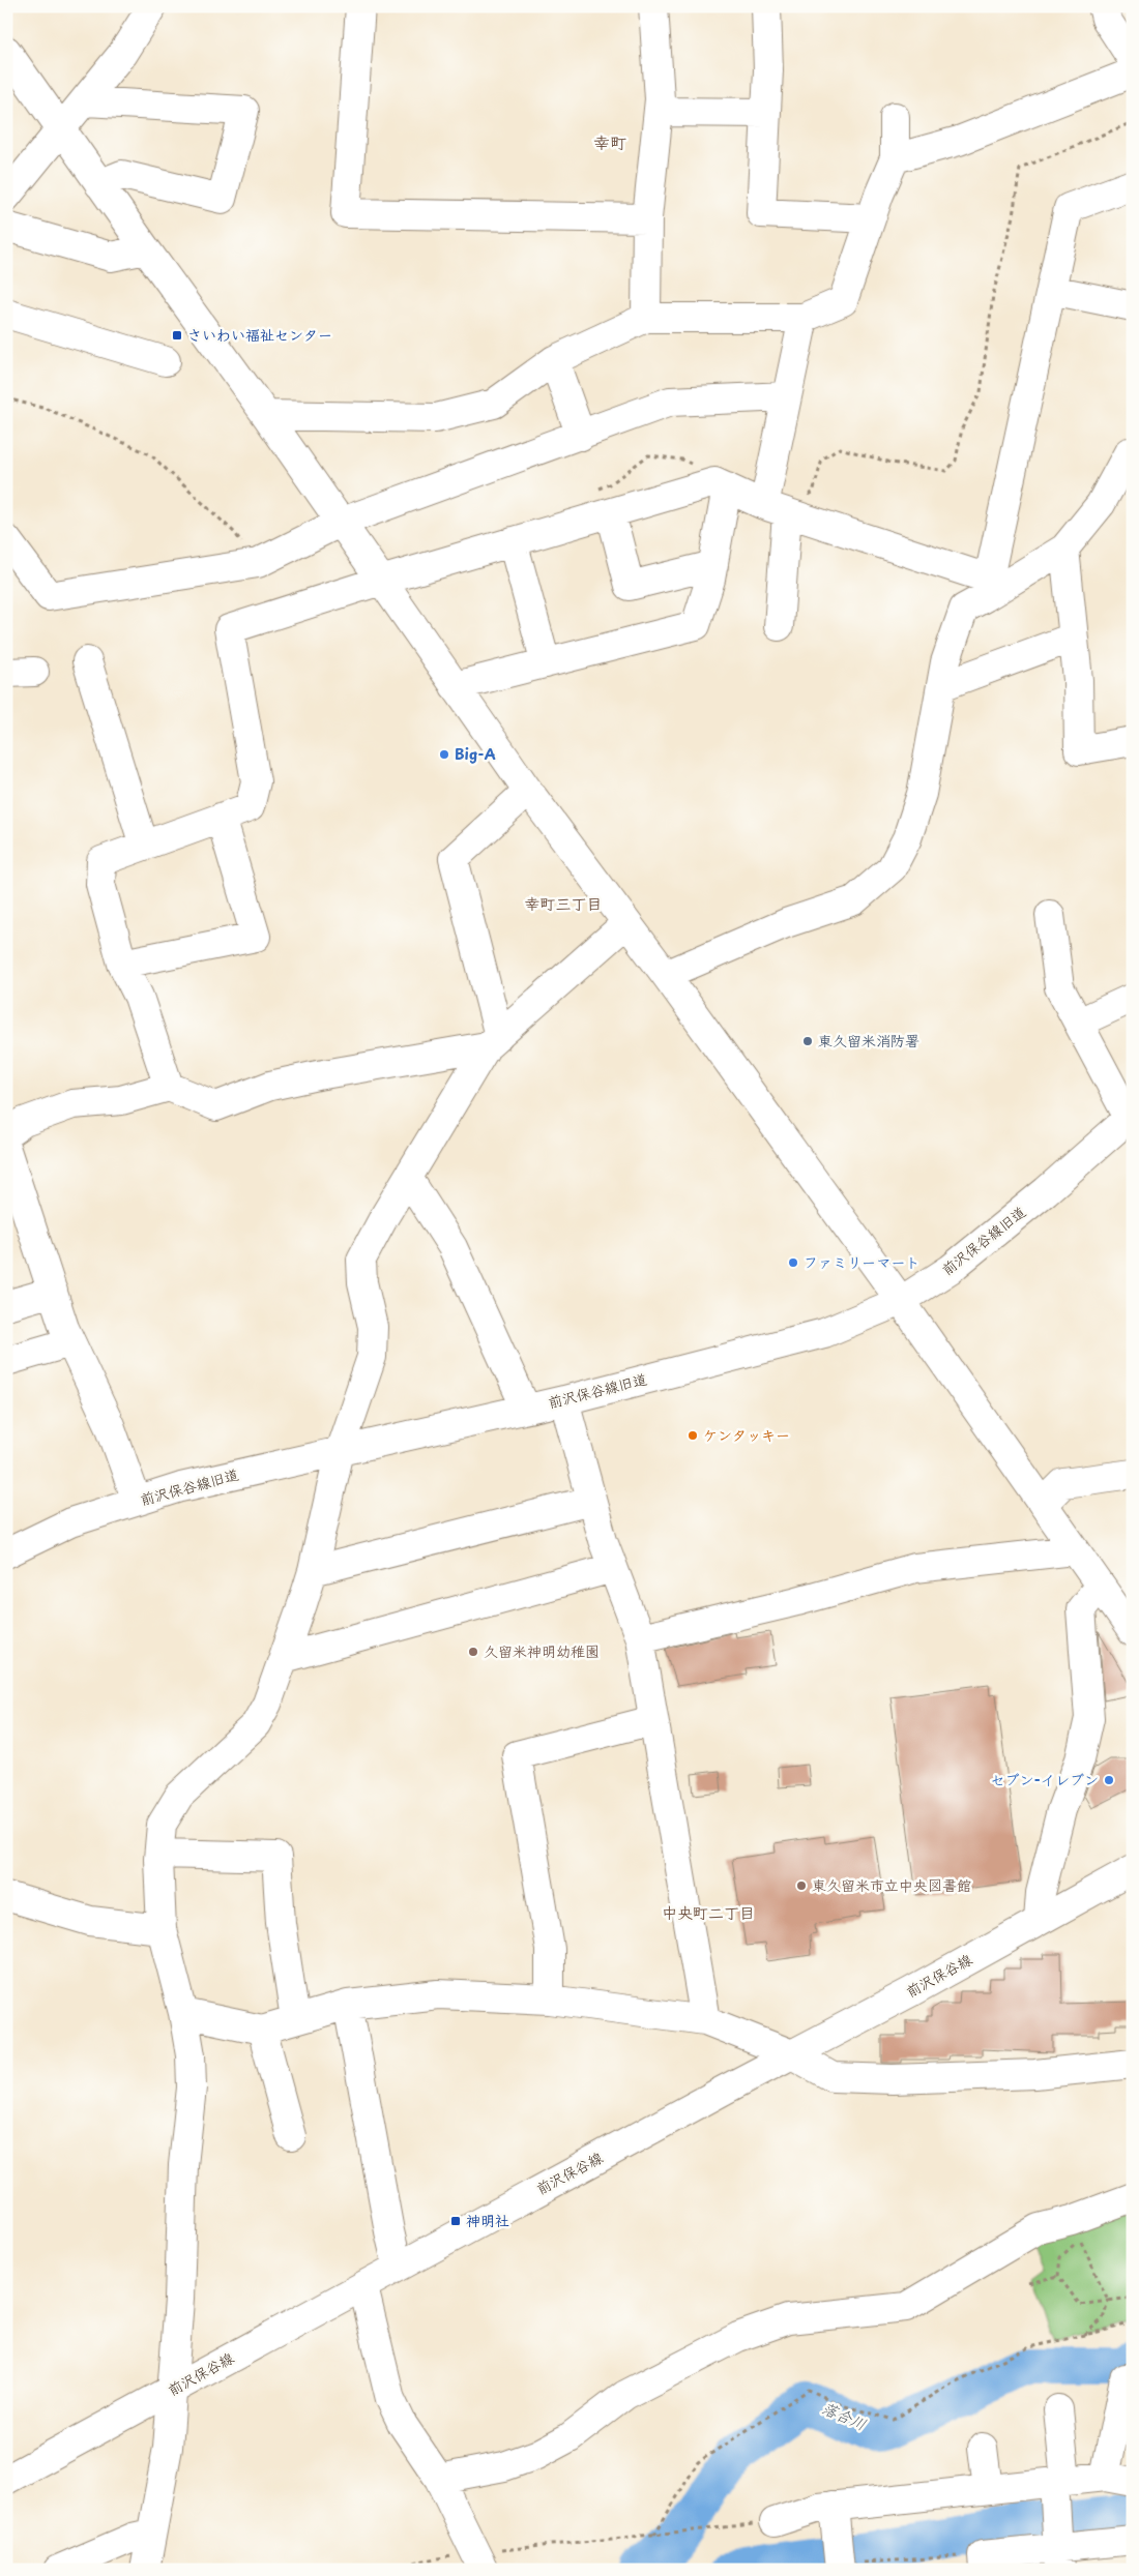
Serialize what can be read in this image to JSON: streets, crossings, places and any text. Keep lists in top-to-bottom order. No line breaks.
{"streets":{"street":["前沢保谷線旧道","前沢保谷線"]},"districts":["幸町","幸町三丁目","中央町二丁目"],"water":["落合川"],"places":{"transit":["さいわい福祉センター","神明社"],"other":["Big-A","東久留米消防署","ファミリーマート","ケンタッキー","久留米神明幼稚園","セブン-イレブン","東久留米市立中央図書館"]}}
